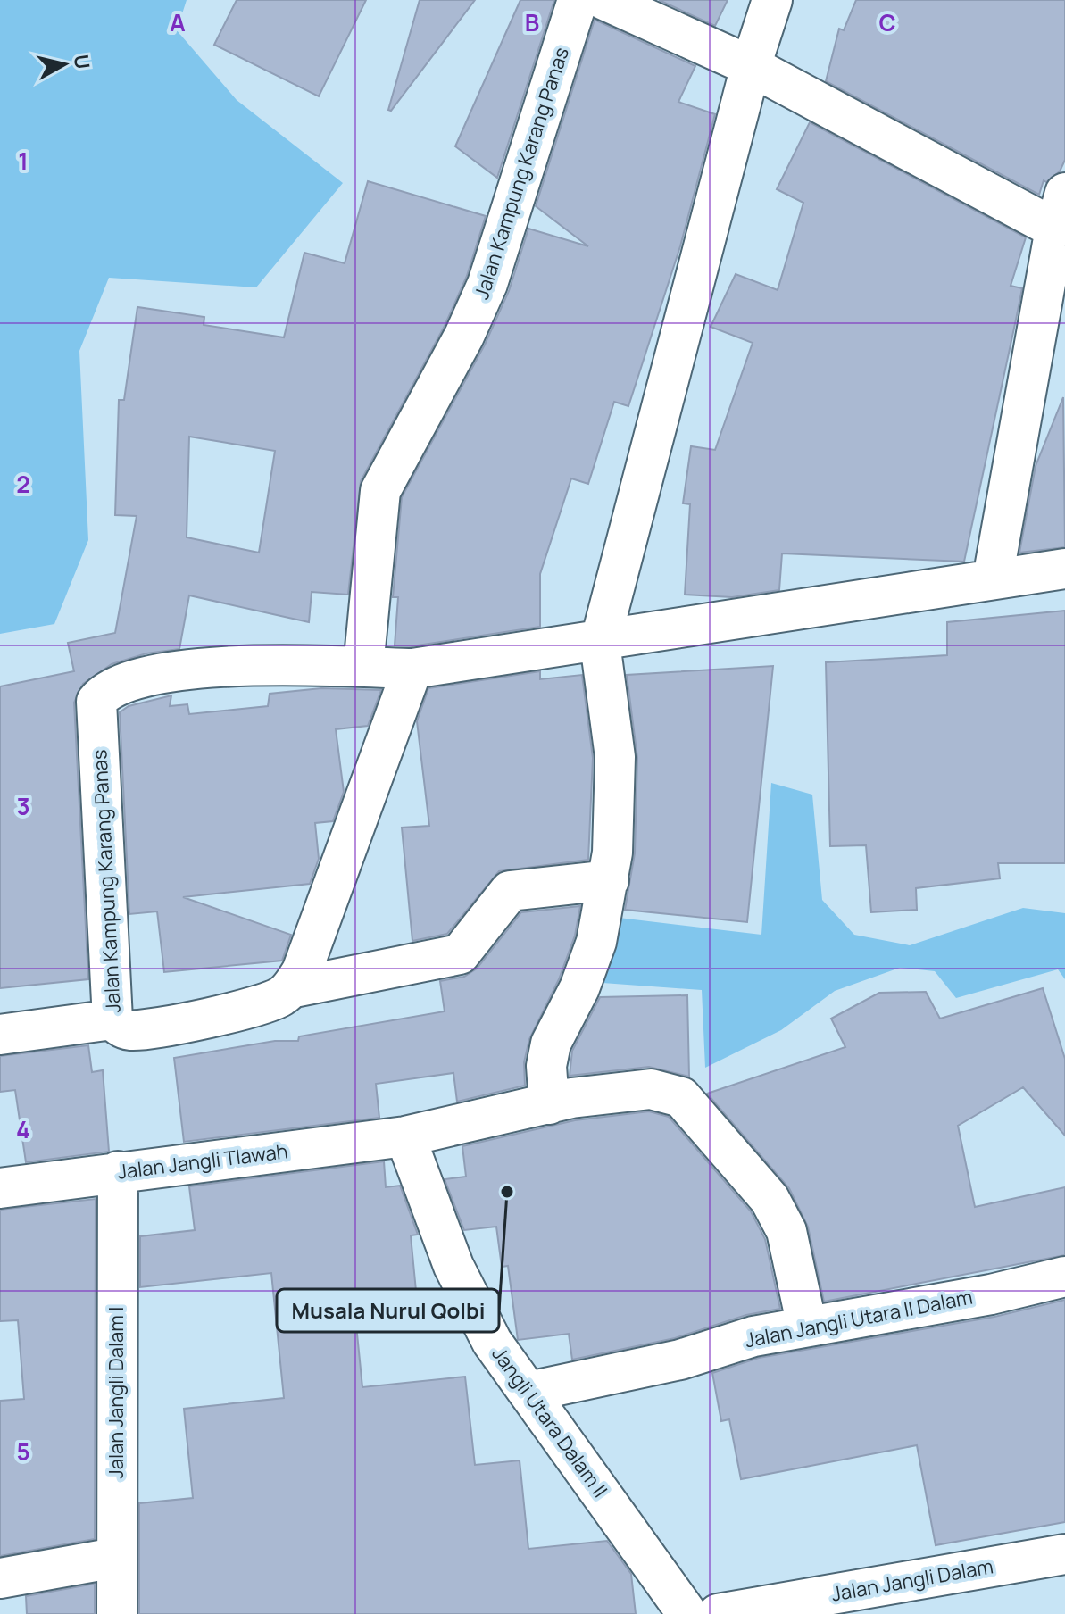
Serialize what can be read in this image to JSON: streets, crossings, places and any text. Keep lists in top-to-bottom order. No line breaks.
{"streets":{"street":["Jalan Kampung Karang Panas","Jalan Jangli Tlawah","Jalan Jangli Utara II Dalam","Jalan Jangli Dalam I","Jangli Utara Dalam II","Jalan Jangli Dalam"]},"crossings":[["Jalan Jangli Tlawah","Jalan Jangli Utara II Dalam"],["Jalan Jangli Tlawah","Jalan Jangli Dalam I"],["Jalan Jangli Tlawah","Jangli Utara Dalam II"],["Jalan Jangli Utara II Dalam","Jangli Utara Dalam II"]],"places":["Musala Nurul Qolbi"],"north":"right","grid":{"columns":["A","B","C"],"rows":["1","2","3","4","5"]}}
